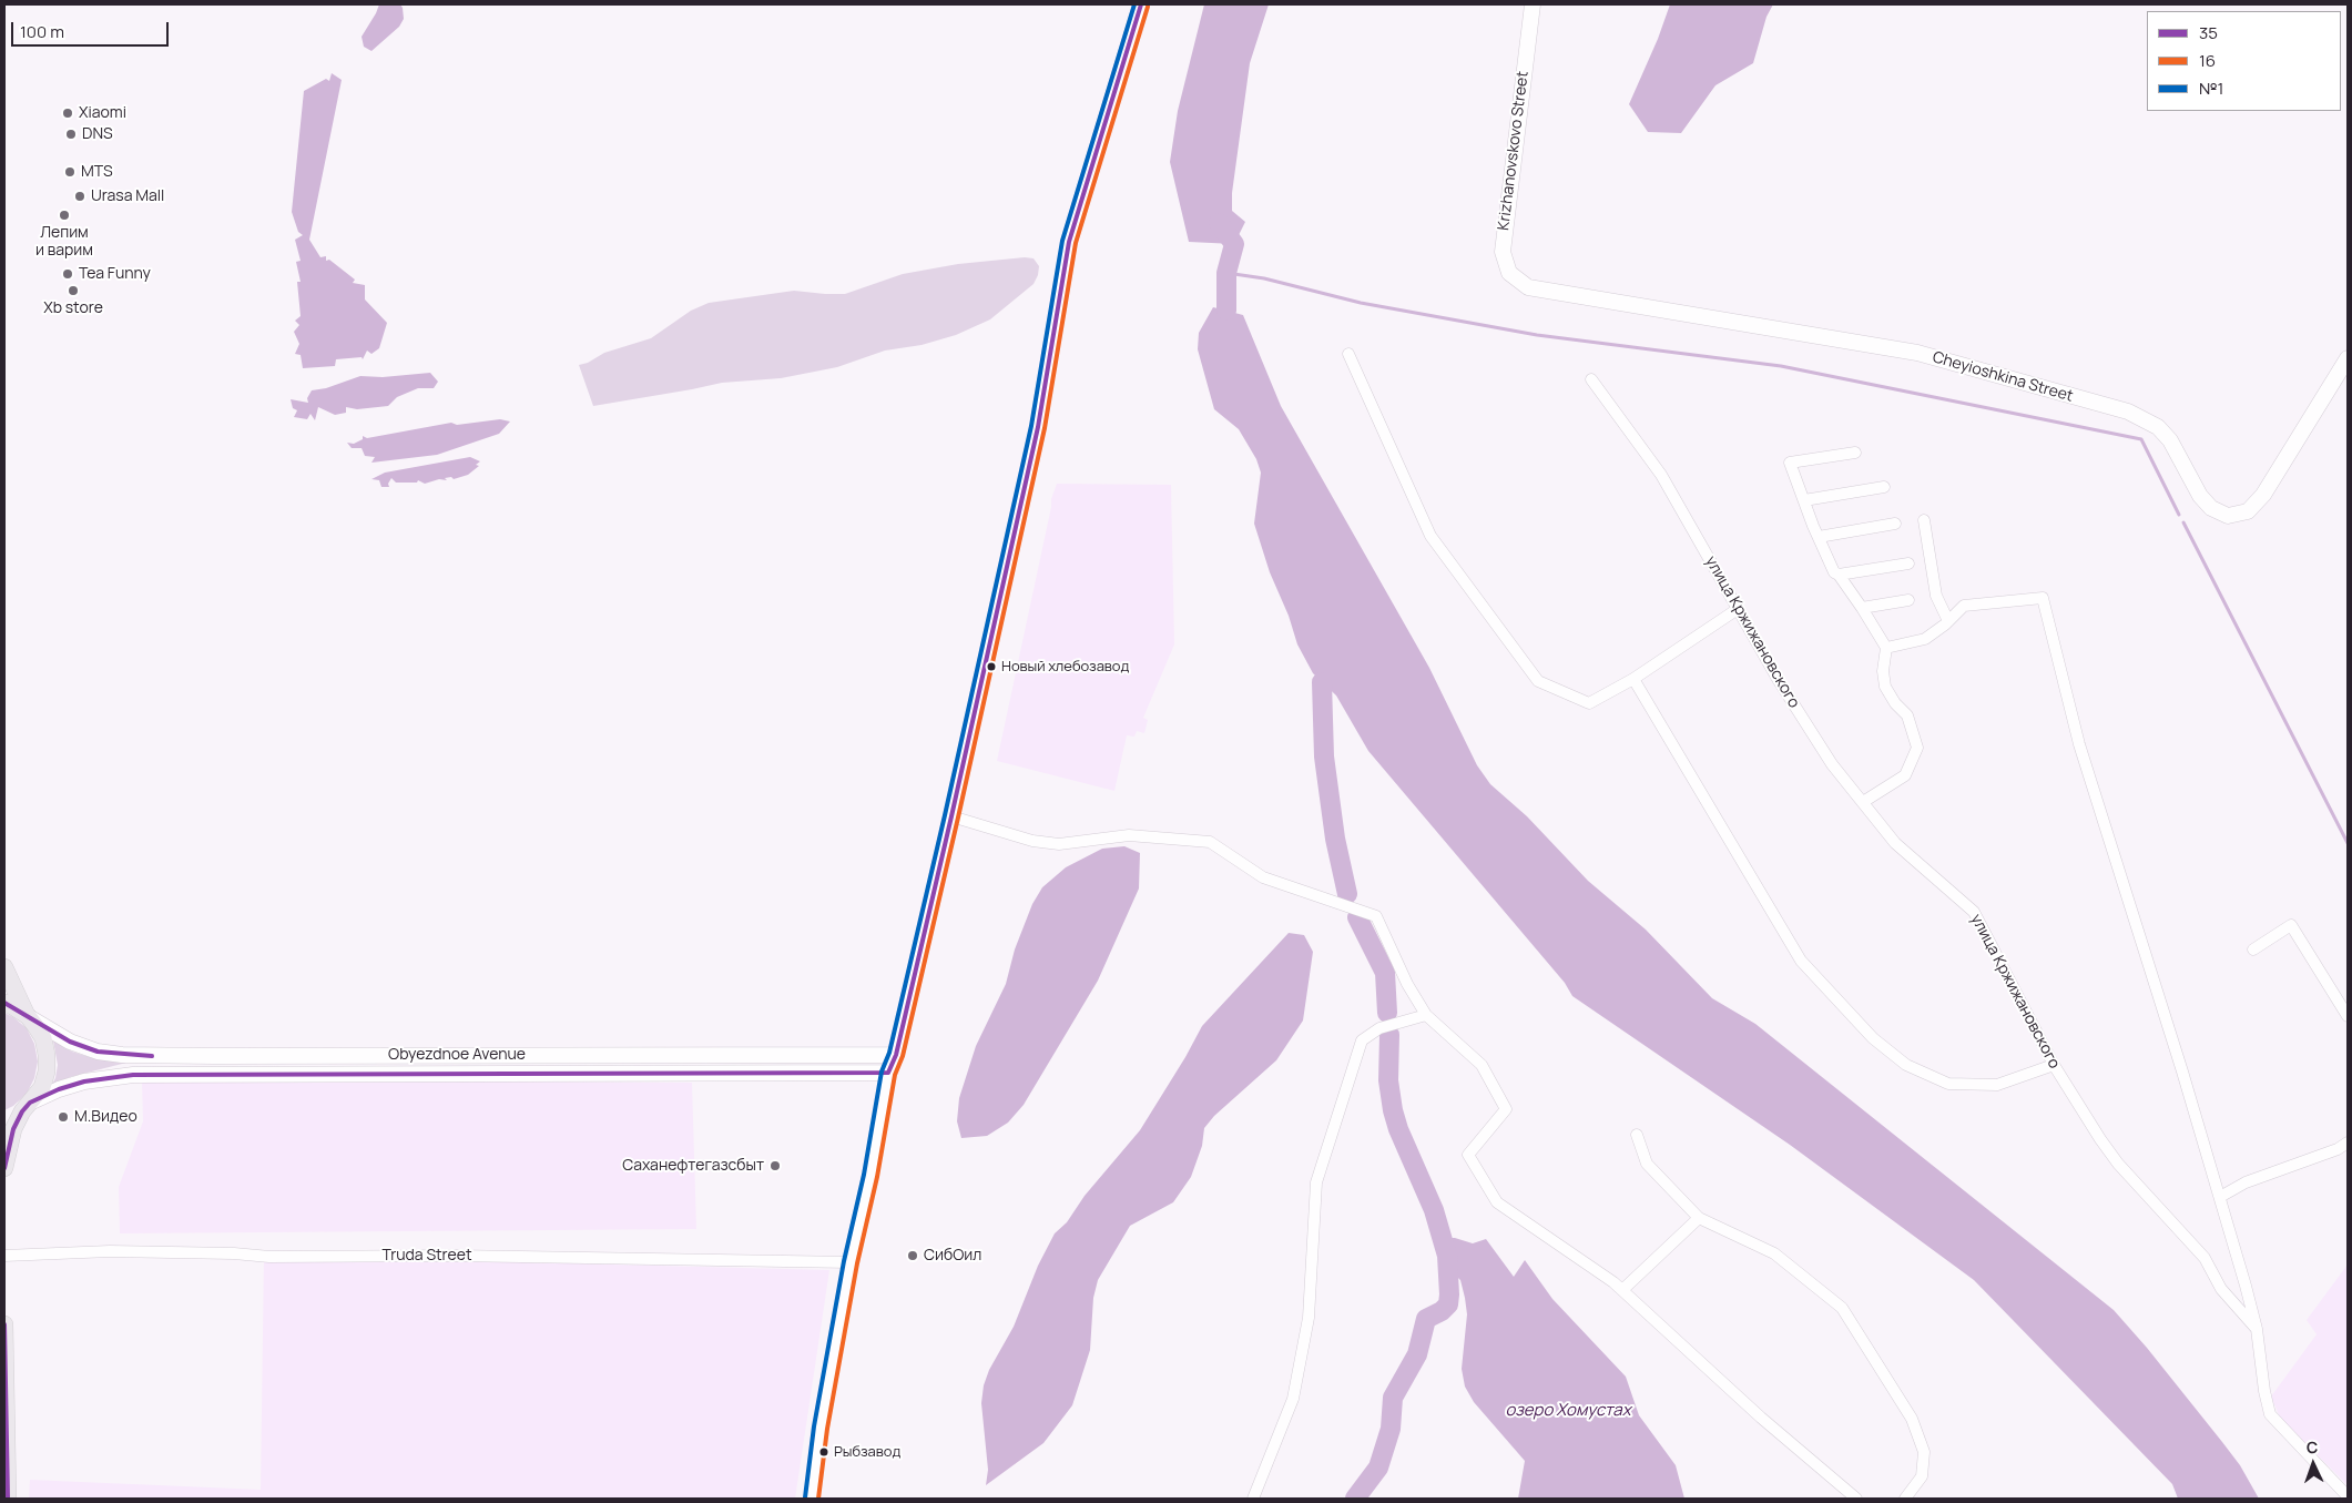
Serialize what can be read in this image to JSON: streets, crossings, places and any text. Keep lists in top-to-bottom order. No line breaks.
{"streets":{"street":["Krizhanovskovo Street","Cheyioshkina Street","улица Кржижановского","Obyezdnoe Avenue","Truda Street"]},"crossings":[["Krizhanovskovo Street","Cheyioshkina Street"]],"water":["озеро Хомустах"],"places":["Xiaomi","DNS","MTS","Urasa Mall","Лепим и варим","Tea Funny","Xb store","Новый хлебозавод","М.Видео","Саханефтегазсбыт","СибОил","Рыбзавод"],"lines":["transit line 35","transit line №1","transit line 16"],"legend":["35","16","№1"],"scale_bar":"100 m","north":"top"}
